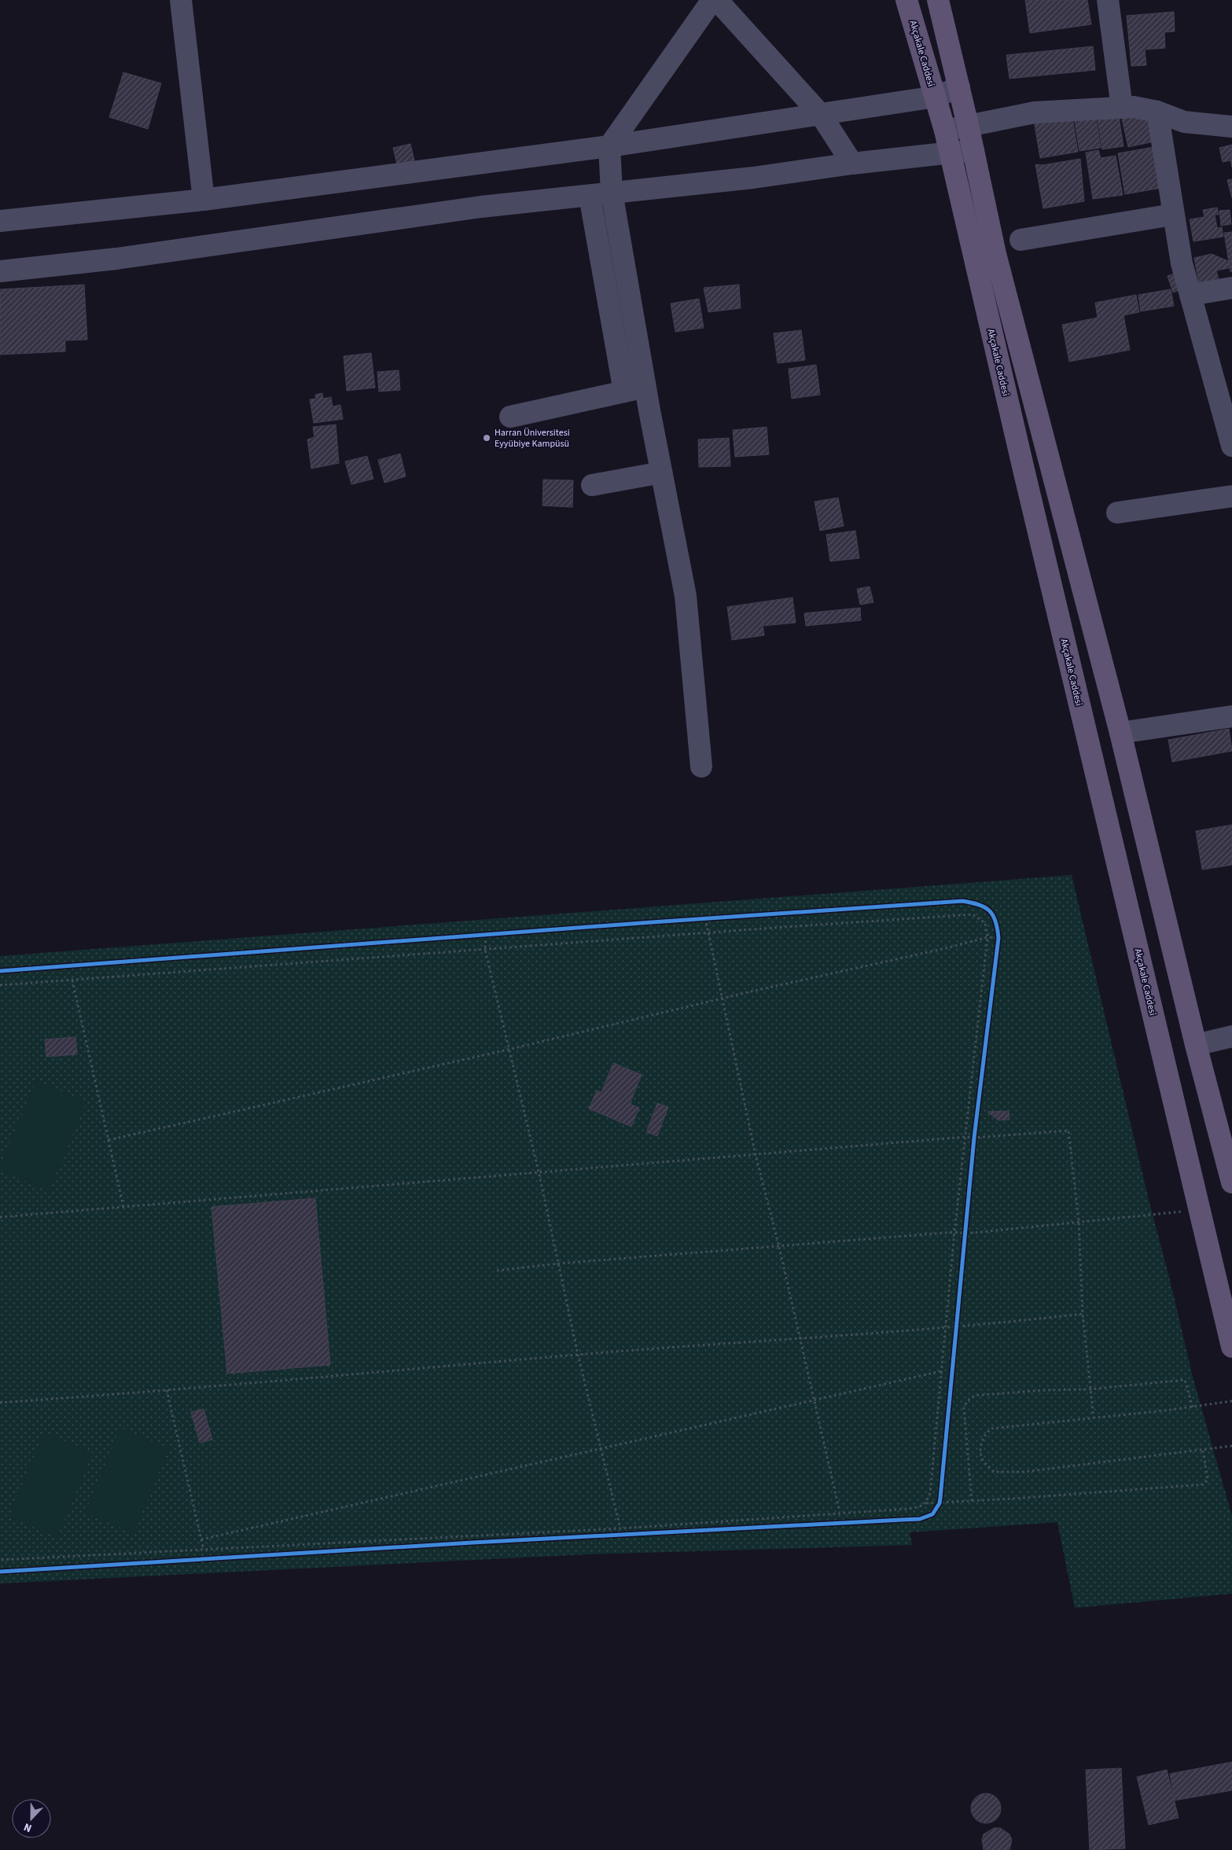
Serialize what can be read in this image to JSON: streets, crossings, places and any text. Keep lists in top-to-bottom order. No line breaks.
{"streets":{"main road":["Akçakale Caddesi"]},"places":["Harran Üniversitesi Eyyübiye Kampüsü"],"north":"bottom"}
